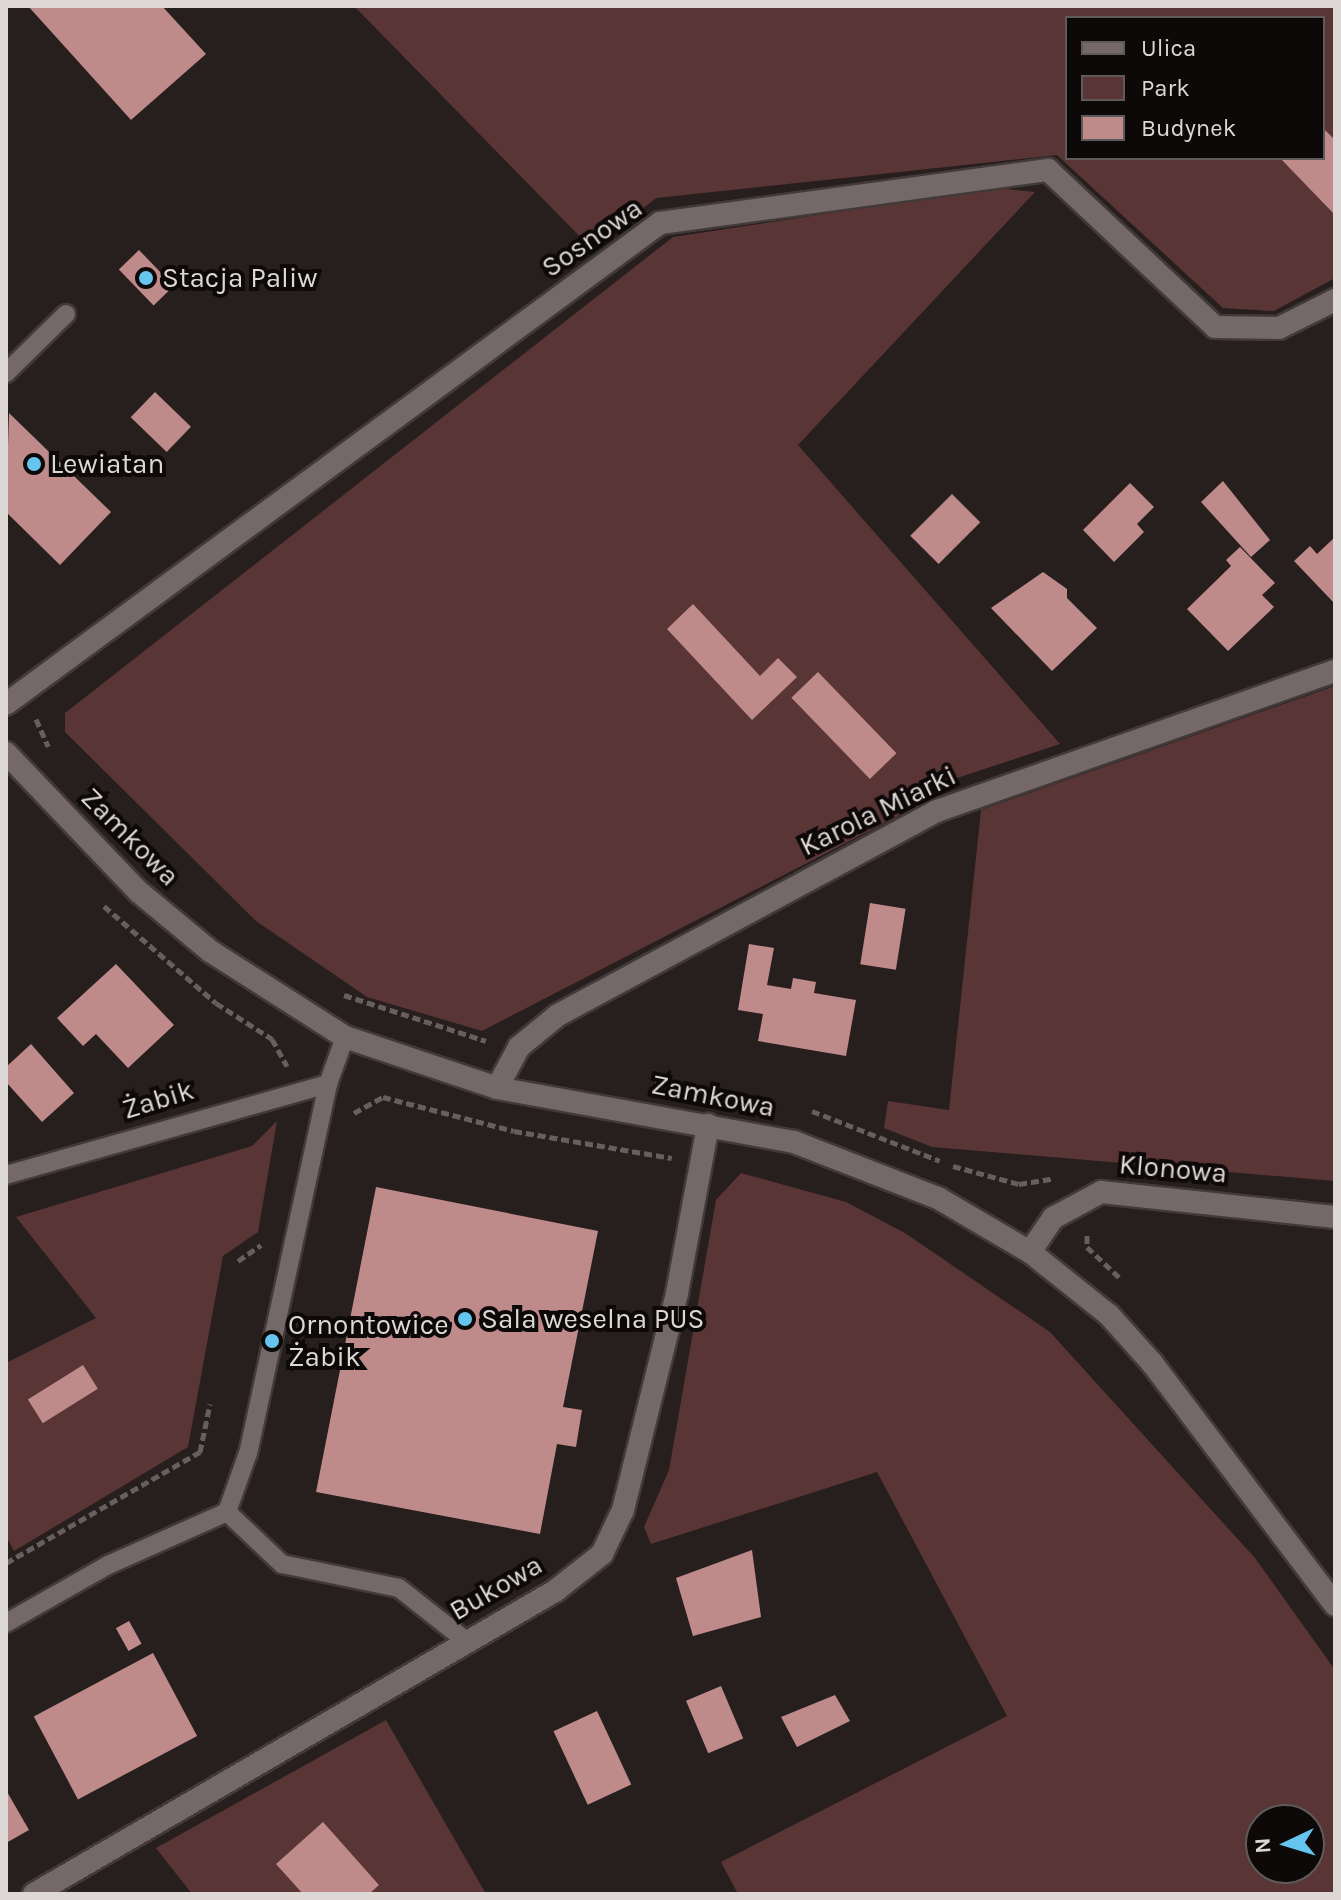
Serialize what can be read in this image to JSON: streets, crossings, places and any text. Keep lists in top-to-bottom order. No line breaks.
{"streets":{"street":["Sosnowa","Karola Miarki","Zamkowa","Klonowa","Bukowa"],"lane":["Żabik"]},"crossings":[["Karola Miarki","Zamkowa"],["Zamkowa","Klonowa"],["Zamkowa","Bukowa"]],"places":["Stacja Paliw","Lewiatan","Sala weselna PUS","Ornontowice Żabik"],"legend":["Ulica","Park","Budynek"],"north":"left"}
